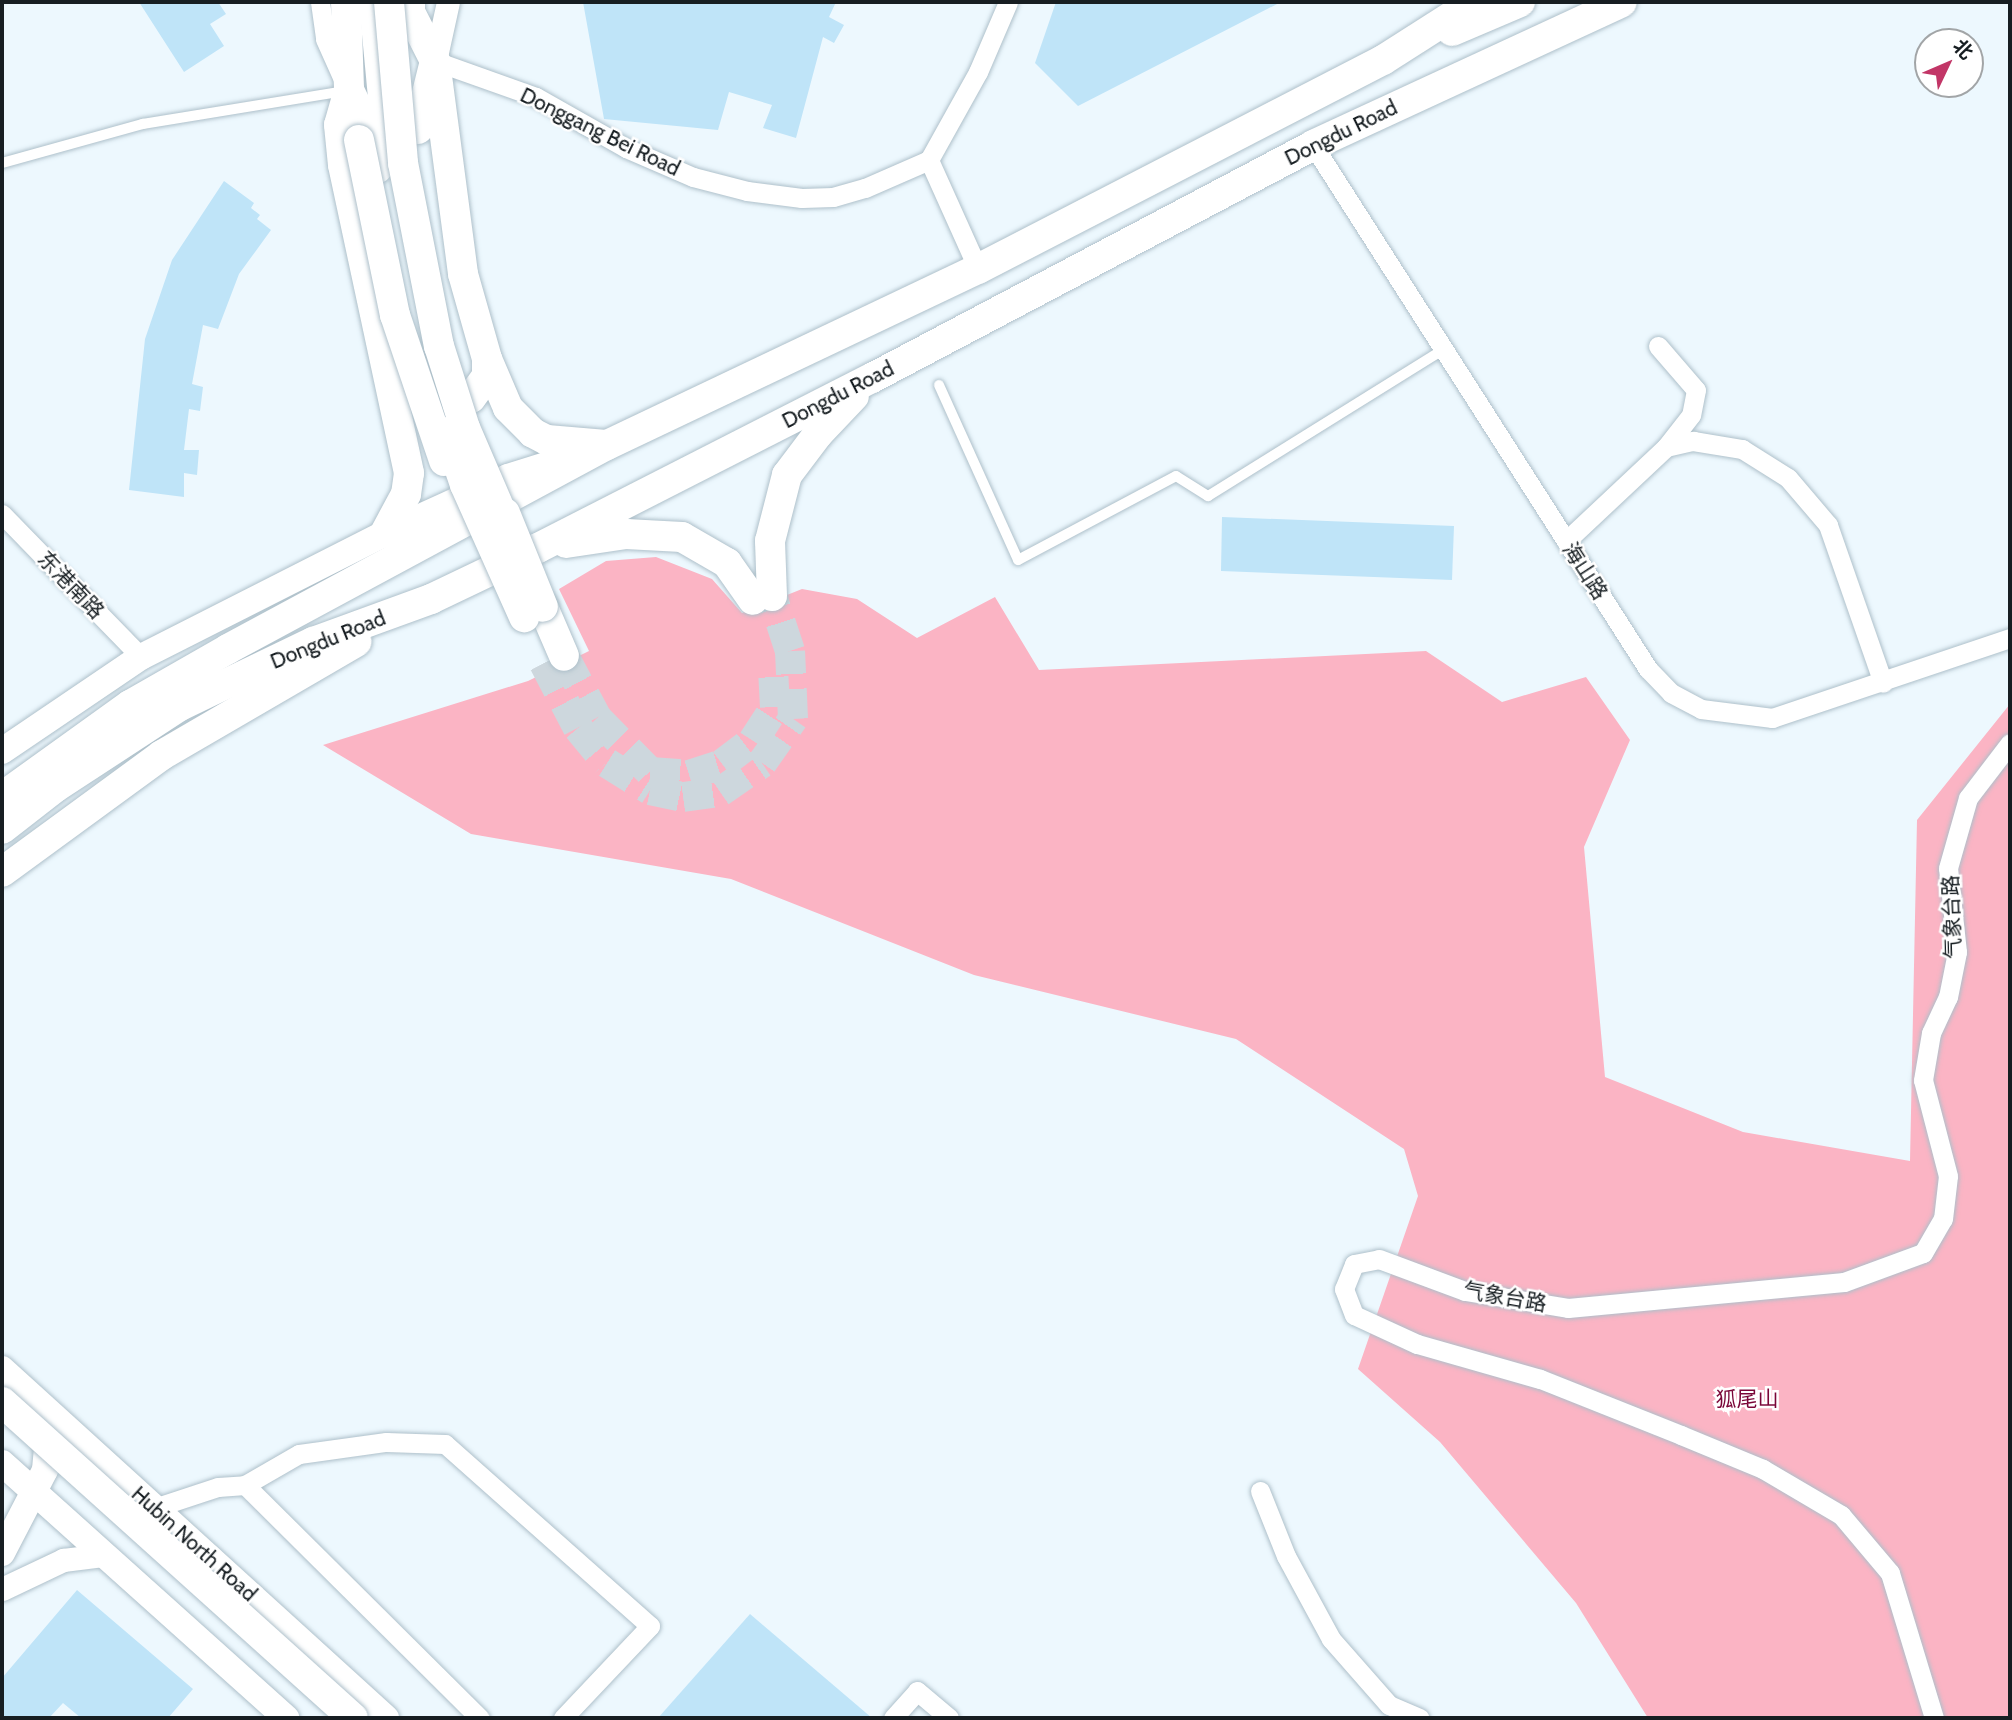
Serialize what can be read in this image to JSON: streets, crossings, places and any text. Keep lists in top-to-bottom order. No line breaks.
{"streets":{"main road":["Dongdu Road","Hubin North Road"],"street":["Donggang Bei Road","海山路","东港南路","气象台路"]},"crossings":[["Dongdu Road","海山路"]],"parks":["狐尾山"],"north":"top right"}
